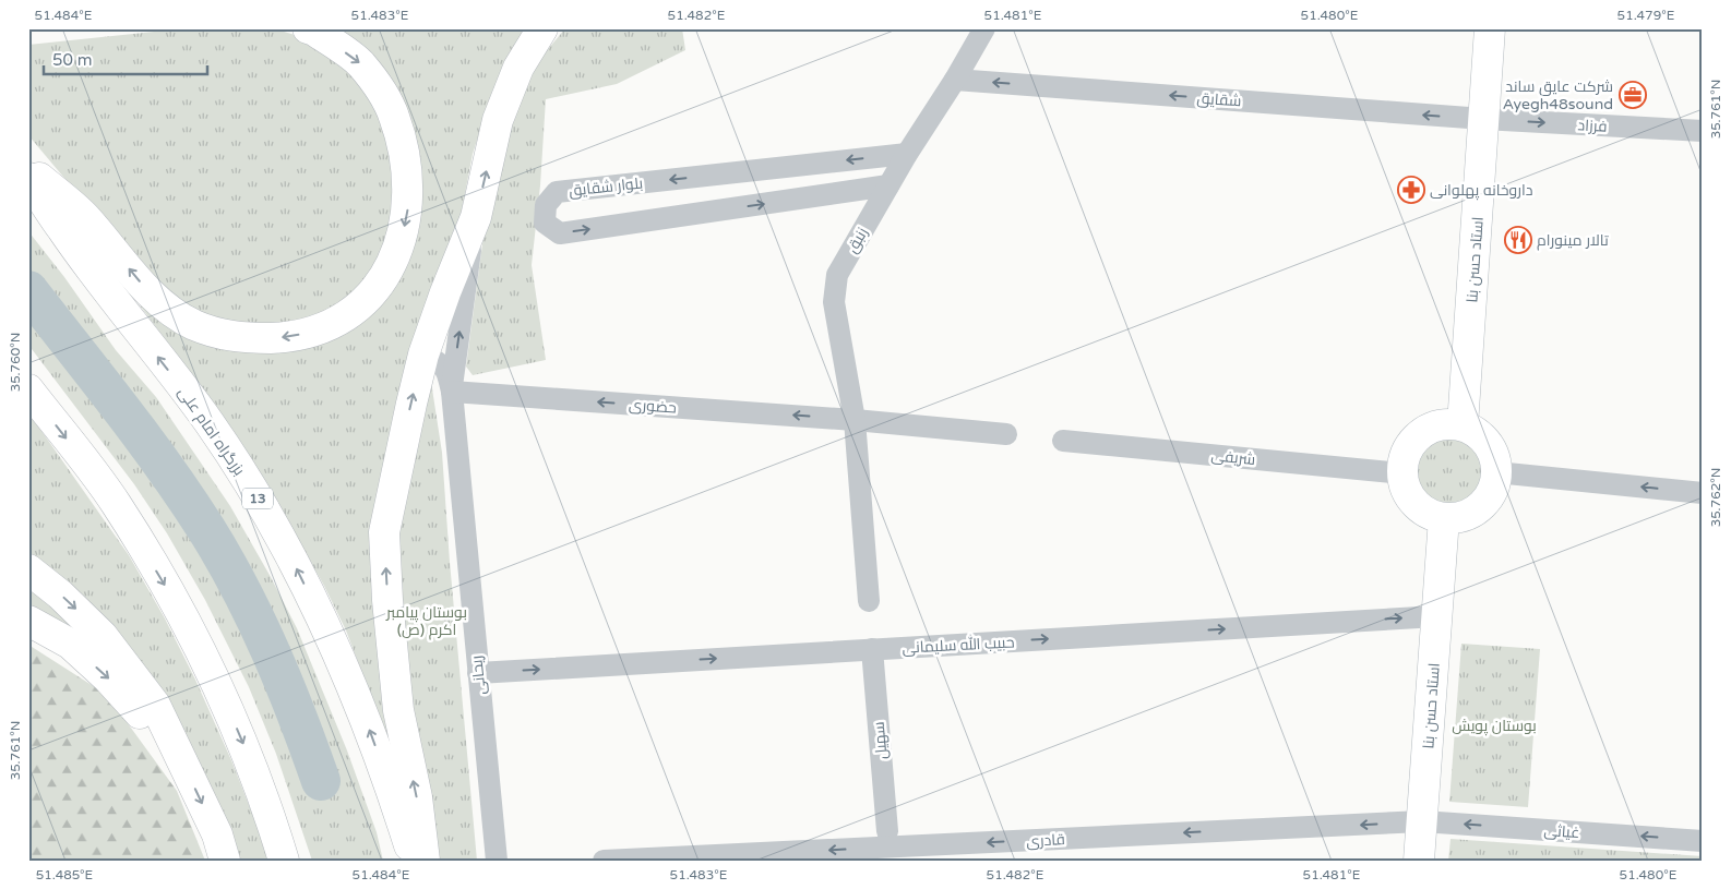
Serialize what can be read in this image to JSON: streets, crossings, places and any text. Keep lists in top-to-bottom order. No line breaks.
{"streets":{"main road":["استاد حسن بنا","بزرگراه امام علی","13"],"street":["شقایق","فرزاد","بلوار شقایق","زنبق","حضوری","شریفی","حبیب الله سلیمانی","ریحانی","سهیل","غیاثی","قادری"]},"crossings":[["شقایق","فرزاد"],["شقایق","زنبق"],["شقایق","استاد حسن بنا"],["فرزاد","استاد حسن بنا"],["بلوار شقایق","زنبق"],["زنبق","حضوری"],["استاد حسن بنا","شریفی"],["استاد حسن بنا","حبیب الله سلیمانی"],["استاد حسن بنا","غیاثی"],["استاد حسن بنا","قادری"],["حضوری","ریحانی"],["حبیب الله سلیمانی","ریحانی"],["حبیب الله سلیمانی","سهیل"],["غیاثی","قادری"]],"one_way":["شقایق","فرزاد","حضوری","حبیب الله سلیمانی","غیاثی","قادری"],"parks":["بوستان پیامبر اکرم (ص)","بوستان پویش"],"places":{"office":["شرکت عایق ساند Ayegh48sound"],"pharmacy":["داروخانه پهلوانی"],"restaurant":["تالار مینورام"]},"scale_bar":"50 m","coordinates":["51.484°E","51.483°E","51.482°E","51.481°E","51.480°E","51.479°E","35.761°N","35.760°N","35.762°N","51.485°E"]}
